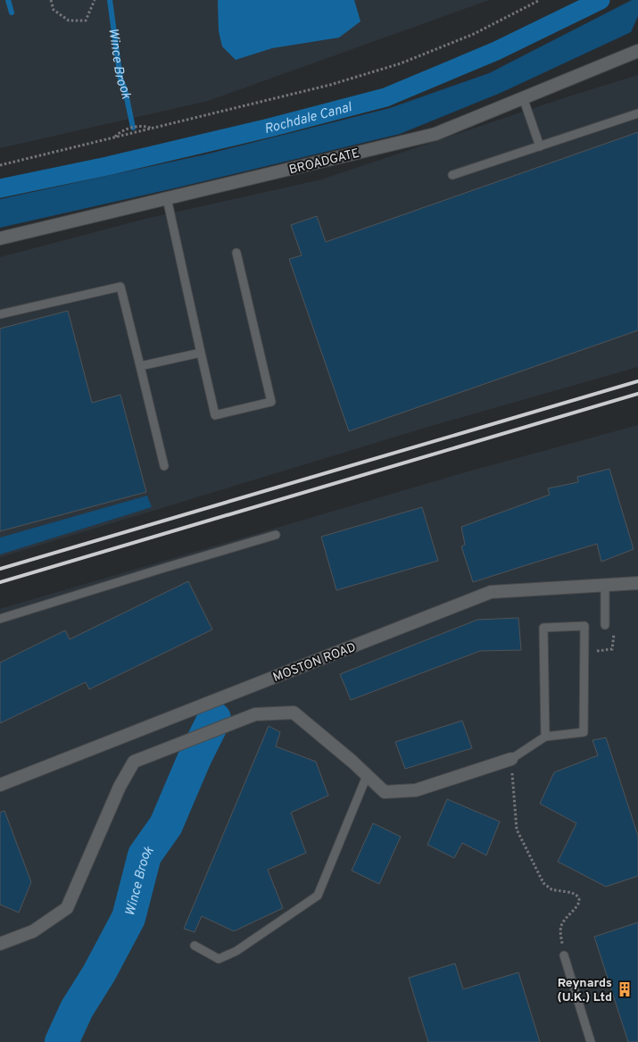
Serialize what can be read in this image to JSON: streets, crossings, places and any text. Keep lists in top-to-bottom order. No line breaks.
{"streets":{"street":["BROADGATE","MOSTON ROAD"]},"water":["Wince Brook","Rochdale Canal"],"places":{"building":["Reynards (U.K.) Ltd"]}}
